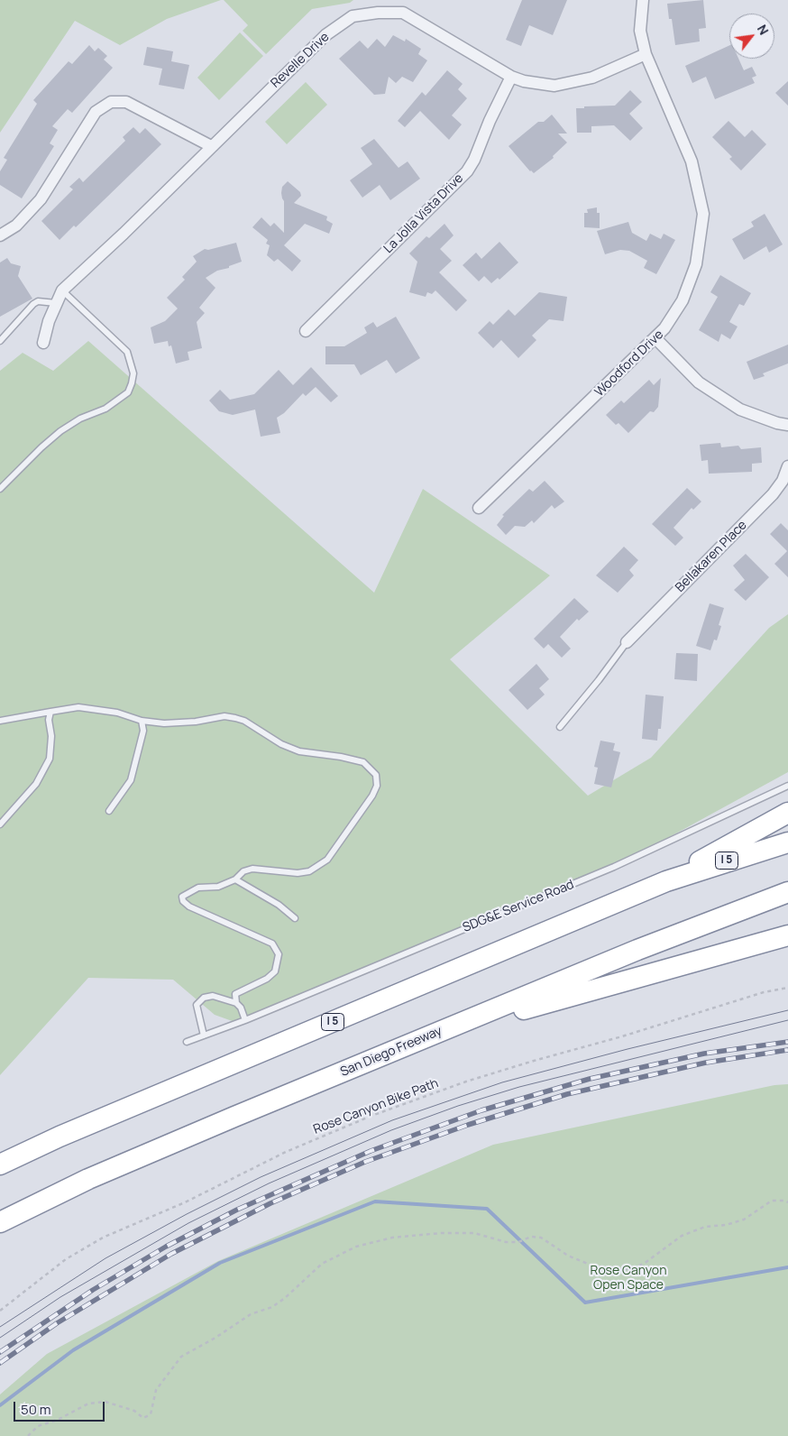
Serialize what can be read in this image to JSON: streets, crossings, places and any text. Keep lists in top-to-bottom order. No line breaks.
{"streets":{"highway":["I 5","San Diego Freeway"],"street":["Revelle Drive","La Jolla Vista Drive","Woodford Drive","Bellakaren Place"],"lane":["SDG&E Service Road"],"path":["Rose Canyon Bike Path"]},"crossings":[["Revelle Drive","La Jolla Vista Drive"],["Revelle Drive","Woodford Drive"]],"parks":["Rose Canyon Open Space"],"scale_bar":"50 m","north":"top right"}
